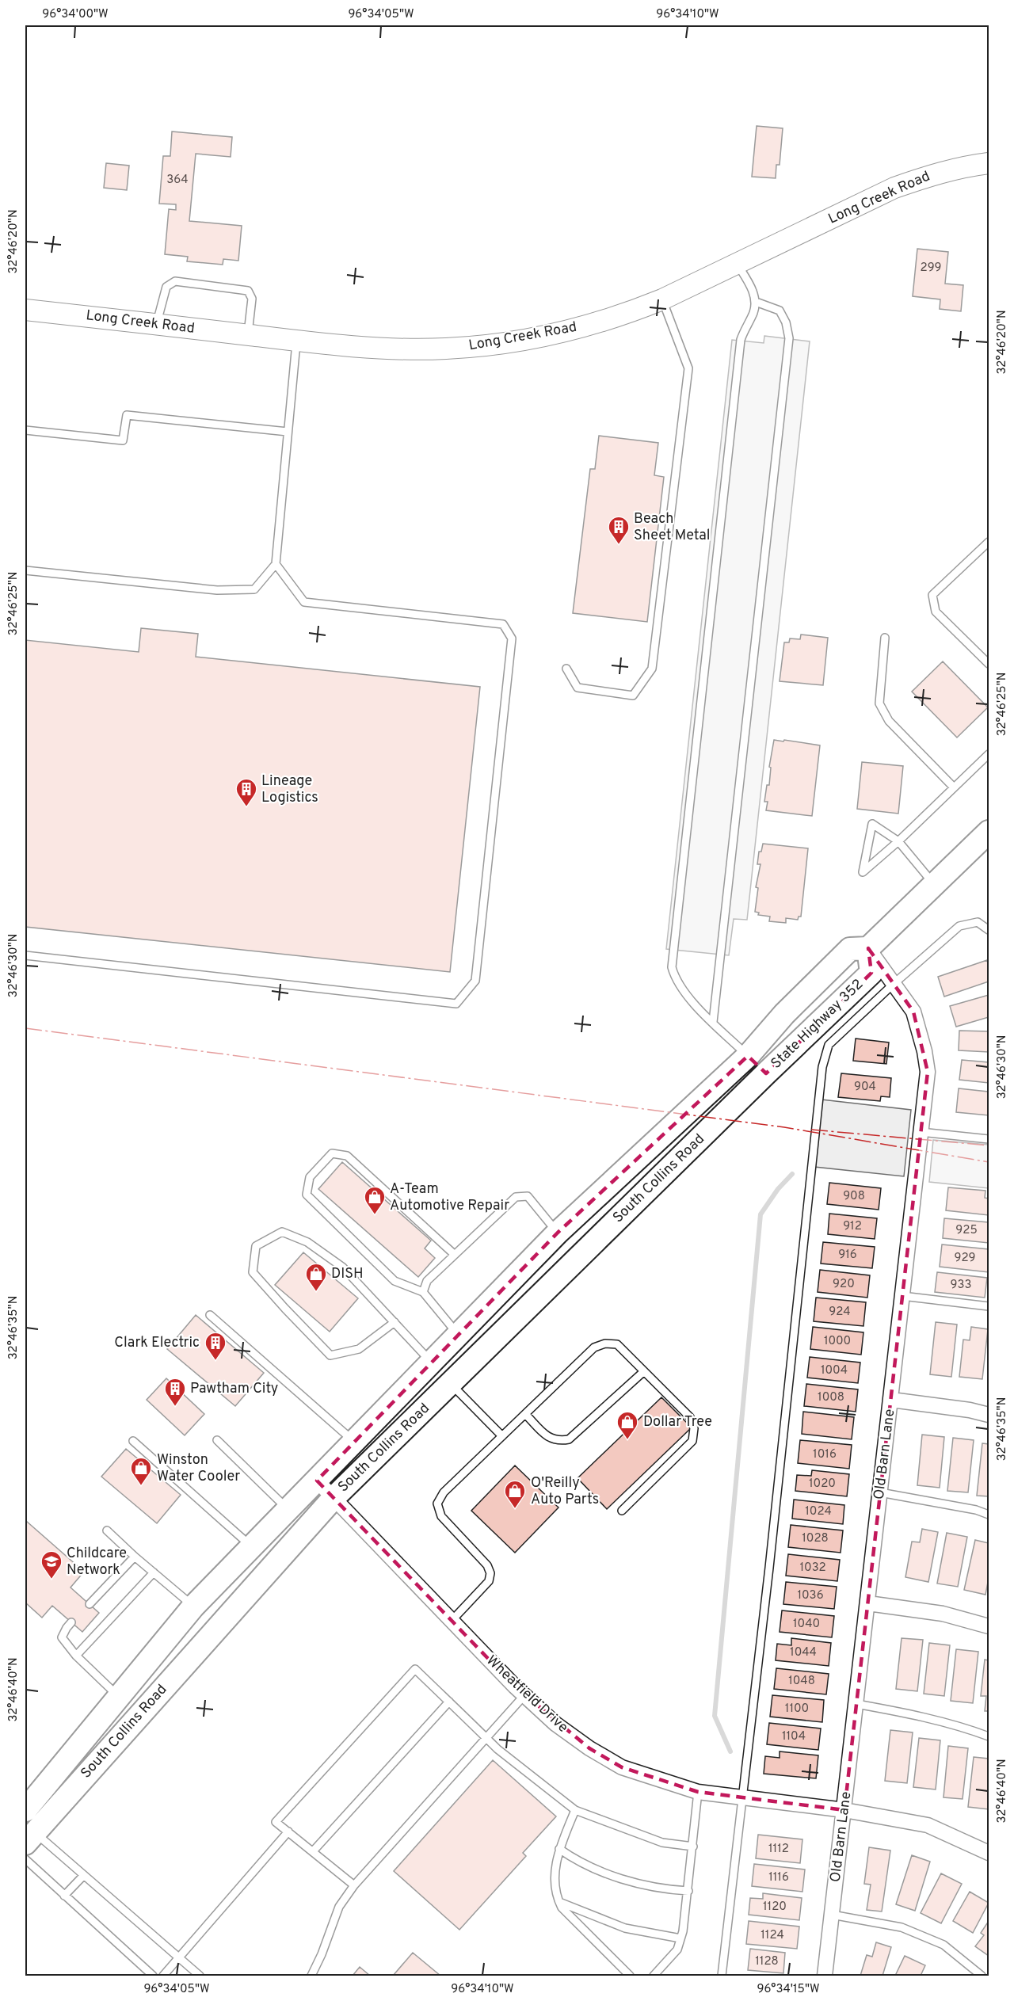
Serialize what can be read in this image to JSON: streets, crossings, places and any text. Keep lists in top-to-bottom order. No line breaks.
{"streets":{"main road":["State Highway 352","South Collins Road"],"street":["Long Creek Road","Old Barn Lane","Wheatfield Drive"]},"crossings":[["State Highway 352","South Collins Road"],["State Highway 352","Old Barn Lane"],["South Collins Road","Wheatfield Drive"],["Old Barn Lane","Wheatfield Drive"]],"places":{"building":["Beach Sheet Metal","Lineage Logistics","Clark Electric","Pawtham City"],"shop":["A-Team Automotive Repair","DISH","Dollar Tree","Winston Water Cooler","O'Reilly Auto Parts"],"school or university":["Childcare Network"]},"house_numbers":["364","299","904","908","912","925","916","929","920","933","924","1000","1004","1008","1016","1020","1024","1028","1032","1036","1040","1044","1048","1100","1104","1112","1116","1120","1124","1128"],"coordinates":["96°34'00\"W","96°34'05\"W","96°34'10\"W","32°46'20\"N","32°46'25\"N","32°46'30\"N","32°46'35\"N","32°46'40\"N","96°34'15\"W"]}
